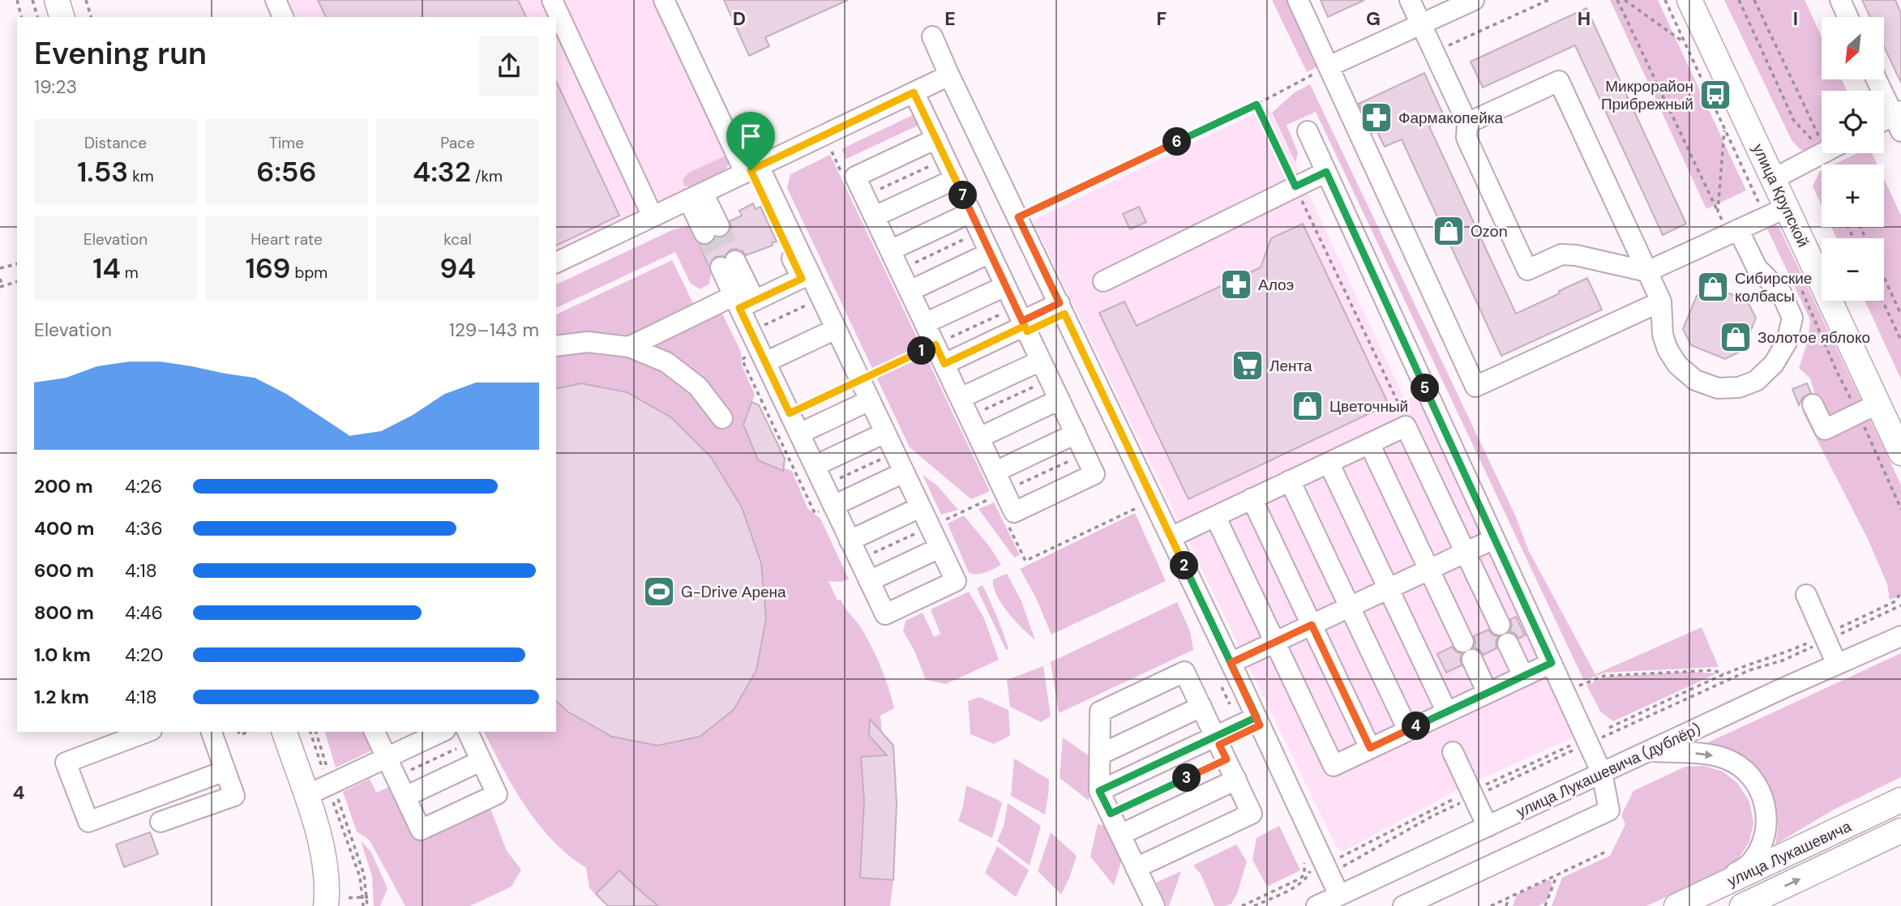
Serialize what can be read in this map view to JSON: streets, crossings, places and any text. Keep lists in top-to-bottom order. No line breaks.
{"streets":{"main road":["улица Крупской","улица Лукашевича"],"street":["улица Лукашевича (дублёр)"]},"places":{"bus stop":["Микрорайон Прибрежный"],"pharmacy":["Фармакопейка","Алоэ"],"shop":["Ozon","Сибирские колбасы","Золотое яблоко","Цветочный"],"supermarket":["Лента"],"sports":["G-Drive Арена"]},"north":"bottom left","page":{"map_buttons":["+","−"],"heading":["Evening run","19:23"],"stats":[["Distance","1.53 km"],["Time","6:56"],["Pace","4:32 /km"],["Elevation","14 m"],["Heart rate","169 bpm"],["kcal","94"]],"pins":["6","7","1","5","2","4","3"],"chart":["Elevation","129–143 m"],"list":[{"name":"200 m","note":"4:26"},{"name":"400 m","note":"4:36"},{"name":"600 m","note":"4:18"},{"name":"800 m","note":"4:46"},{"name":"1.0 km","note":"4:20"},{"name":"1.2 km","note":"4:18"}]},"grid":{"columns":["D","E","F","G","H","I"],"rows":["4"]}}
